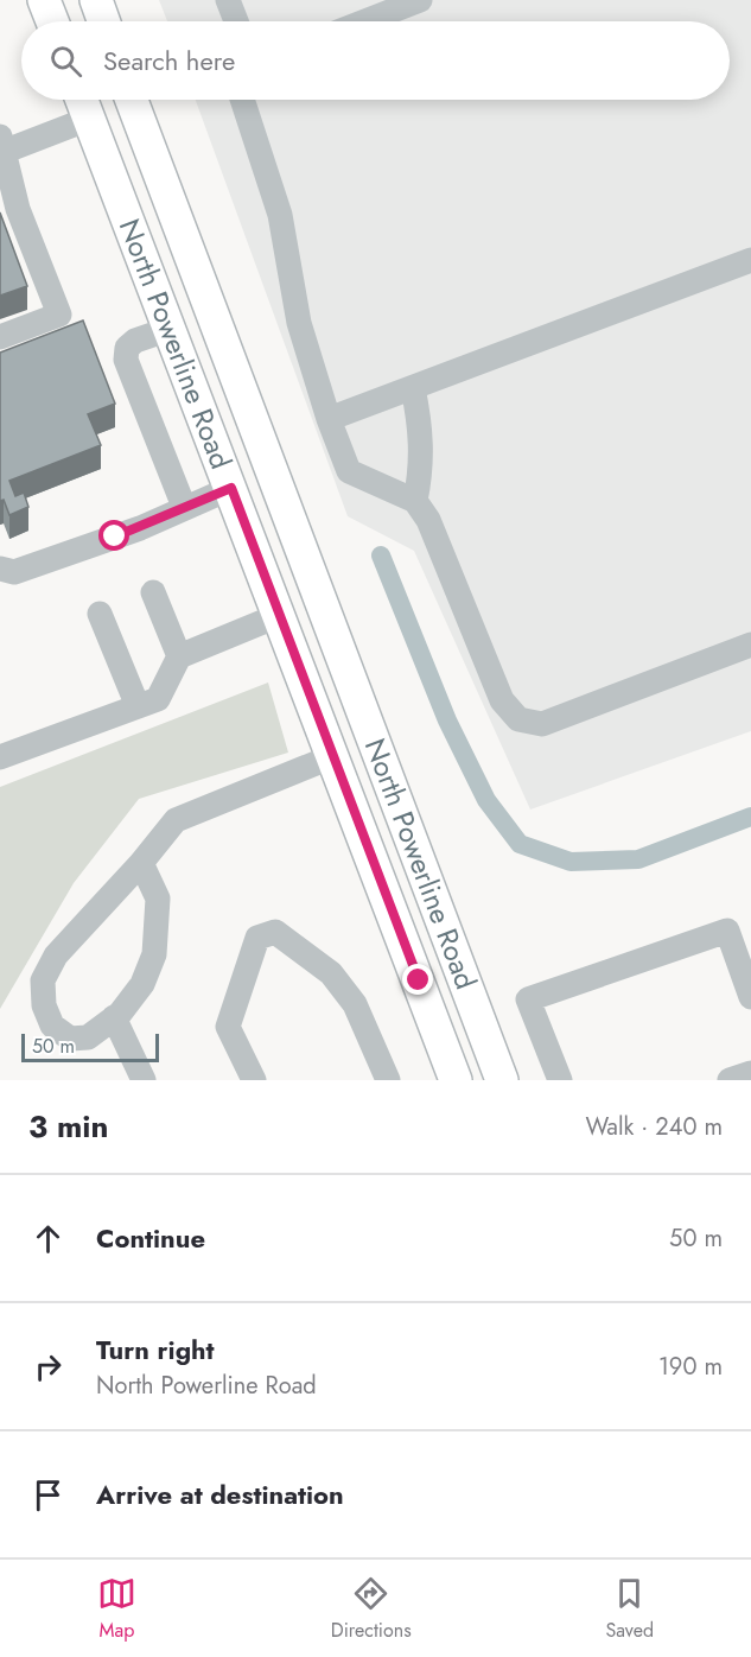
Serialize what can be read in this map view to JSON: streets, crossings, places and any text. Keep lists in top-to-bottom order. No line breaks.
{"streets":{"main road":["North Powerline Road"]},"scale_bar":"50 m","page":{"search":"Search here","scale":"50 m","heading":["3 min","Walk · 240 m"],"list":[["Continue","50 m"],["Turn right","North Powerline Road","190 m"],"Arrive at destination"],"nav":["Map","Directions","Saved"]}}
